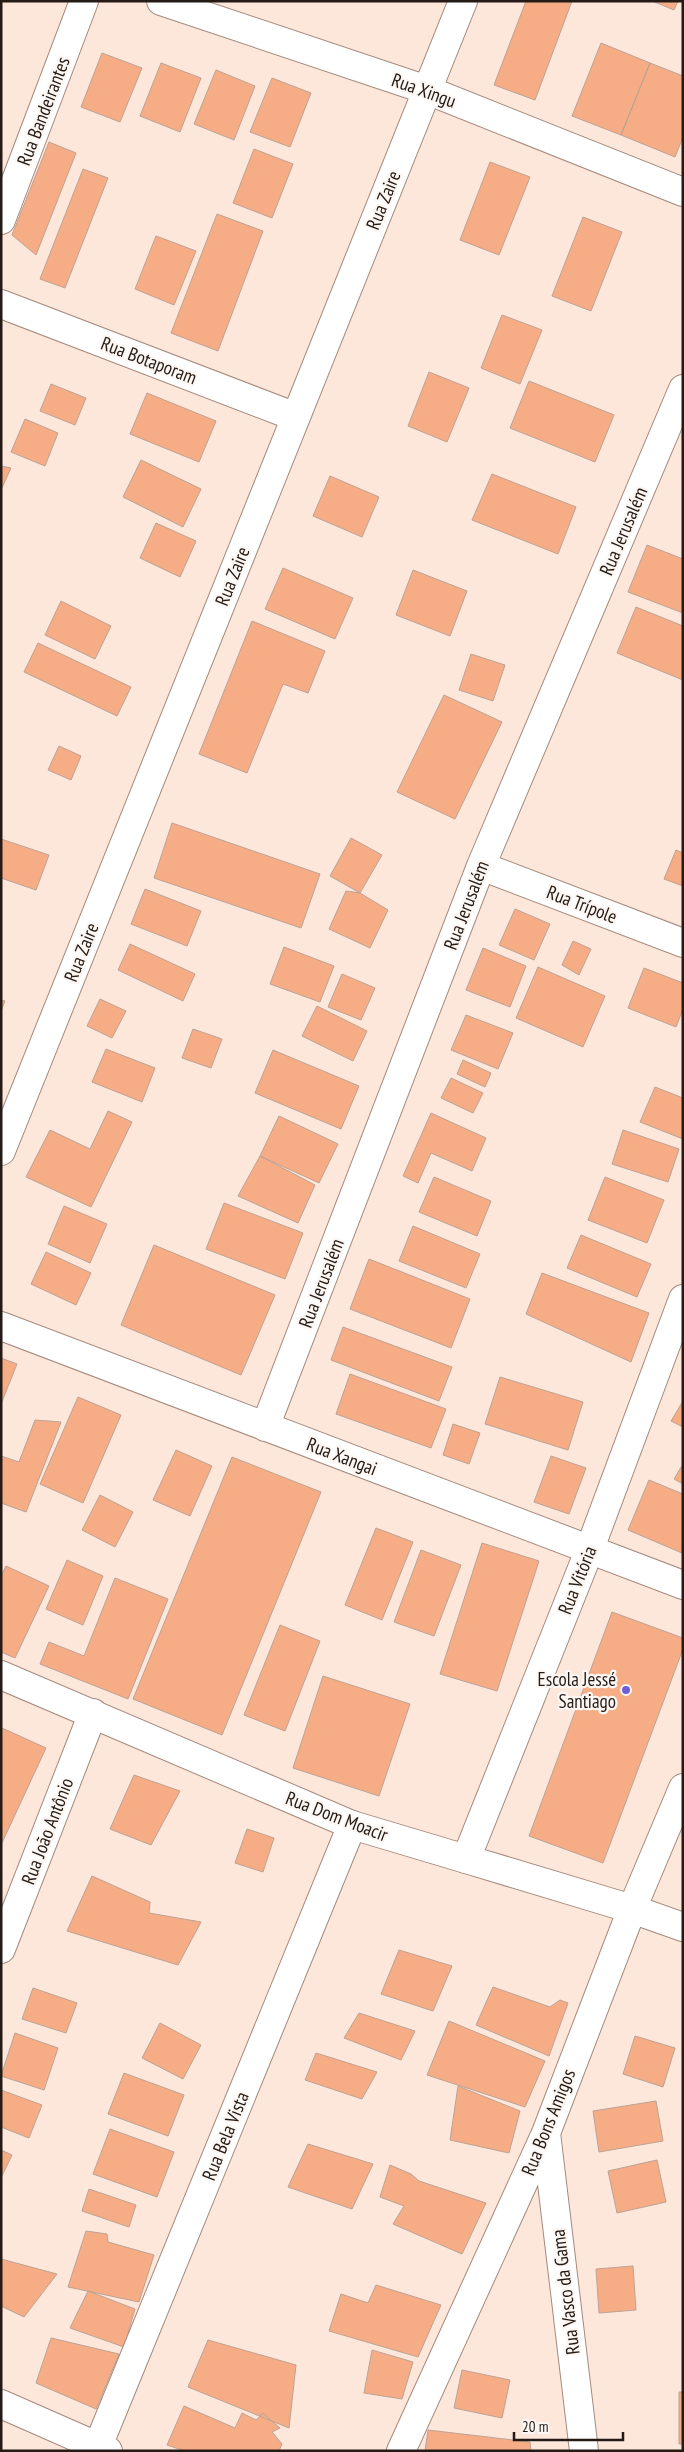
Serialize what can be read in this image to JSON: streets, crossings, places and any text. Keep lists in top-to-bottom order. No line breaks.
{"streets":{"street":["Rua Xingu","Rua Bandeirantes","Rua Zaire","Rua Botaporam","Rua Jerusalém","Rua Trípole","Rua Xangai","Rua Vitória","Rua Dom Moacir","Rua João Antônio","Rua Bons Amigos","Rua Bela Vista","Rua Vasco da Gama"]},"crossings":[["Rua Xingu","Rua Zaire"],["Rua Zaire","Rua Botaporam"],["Rua Jerusalém","Rua Trípole"],["Rua Jerusalém","Rua Xangai"],["Rua Xangai","Rua Vitória"],["Rua Vitória","Rua Dom Moacir"],["Rua Dom Moacir","Rua João Antônio"],["Rua Dom Moacir","Rua Bons Amigos"],["Rua Dom Moacir","Rua Bela Vista"],["Rua Bons Amigos","Rua Vasco da Gama"]],"places":["Escola Jessé Santiago"],"scale_bar":"20 m"}
